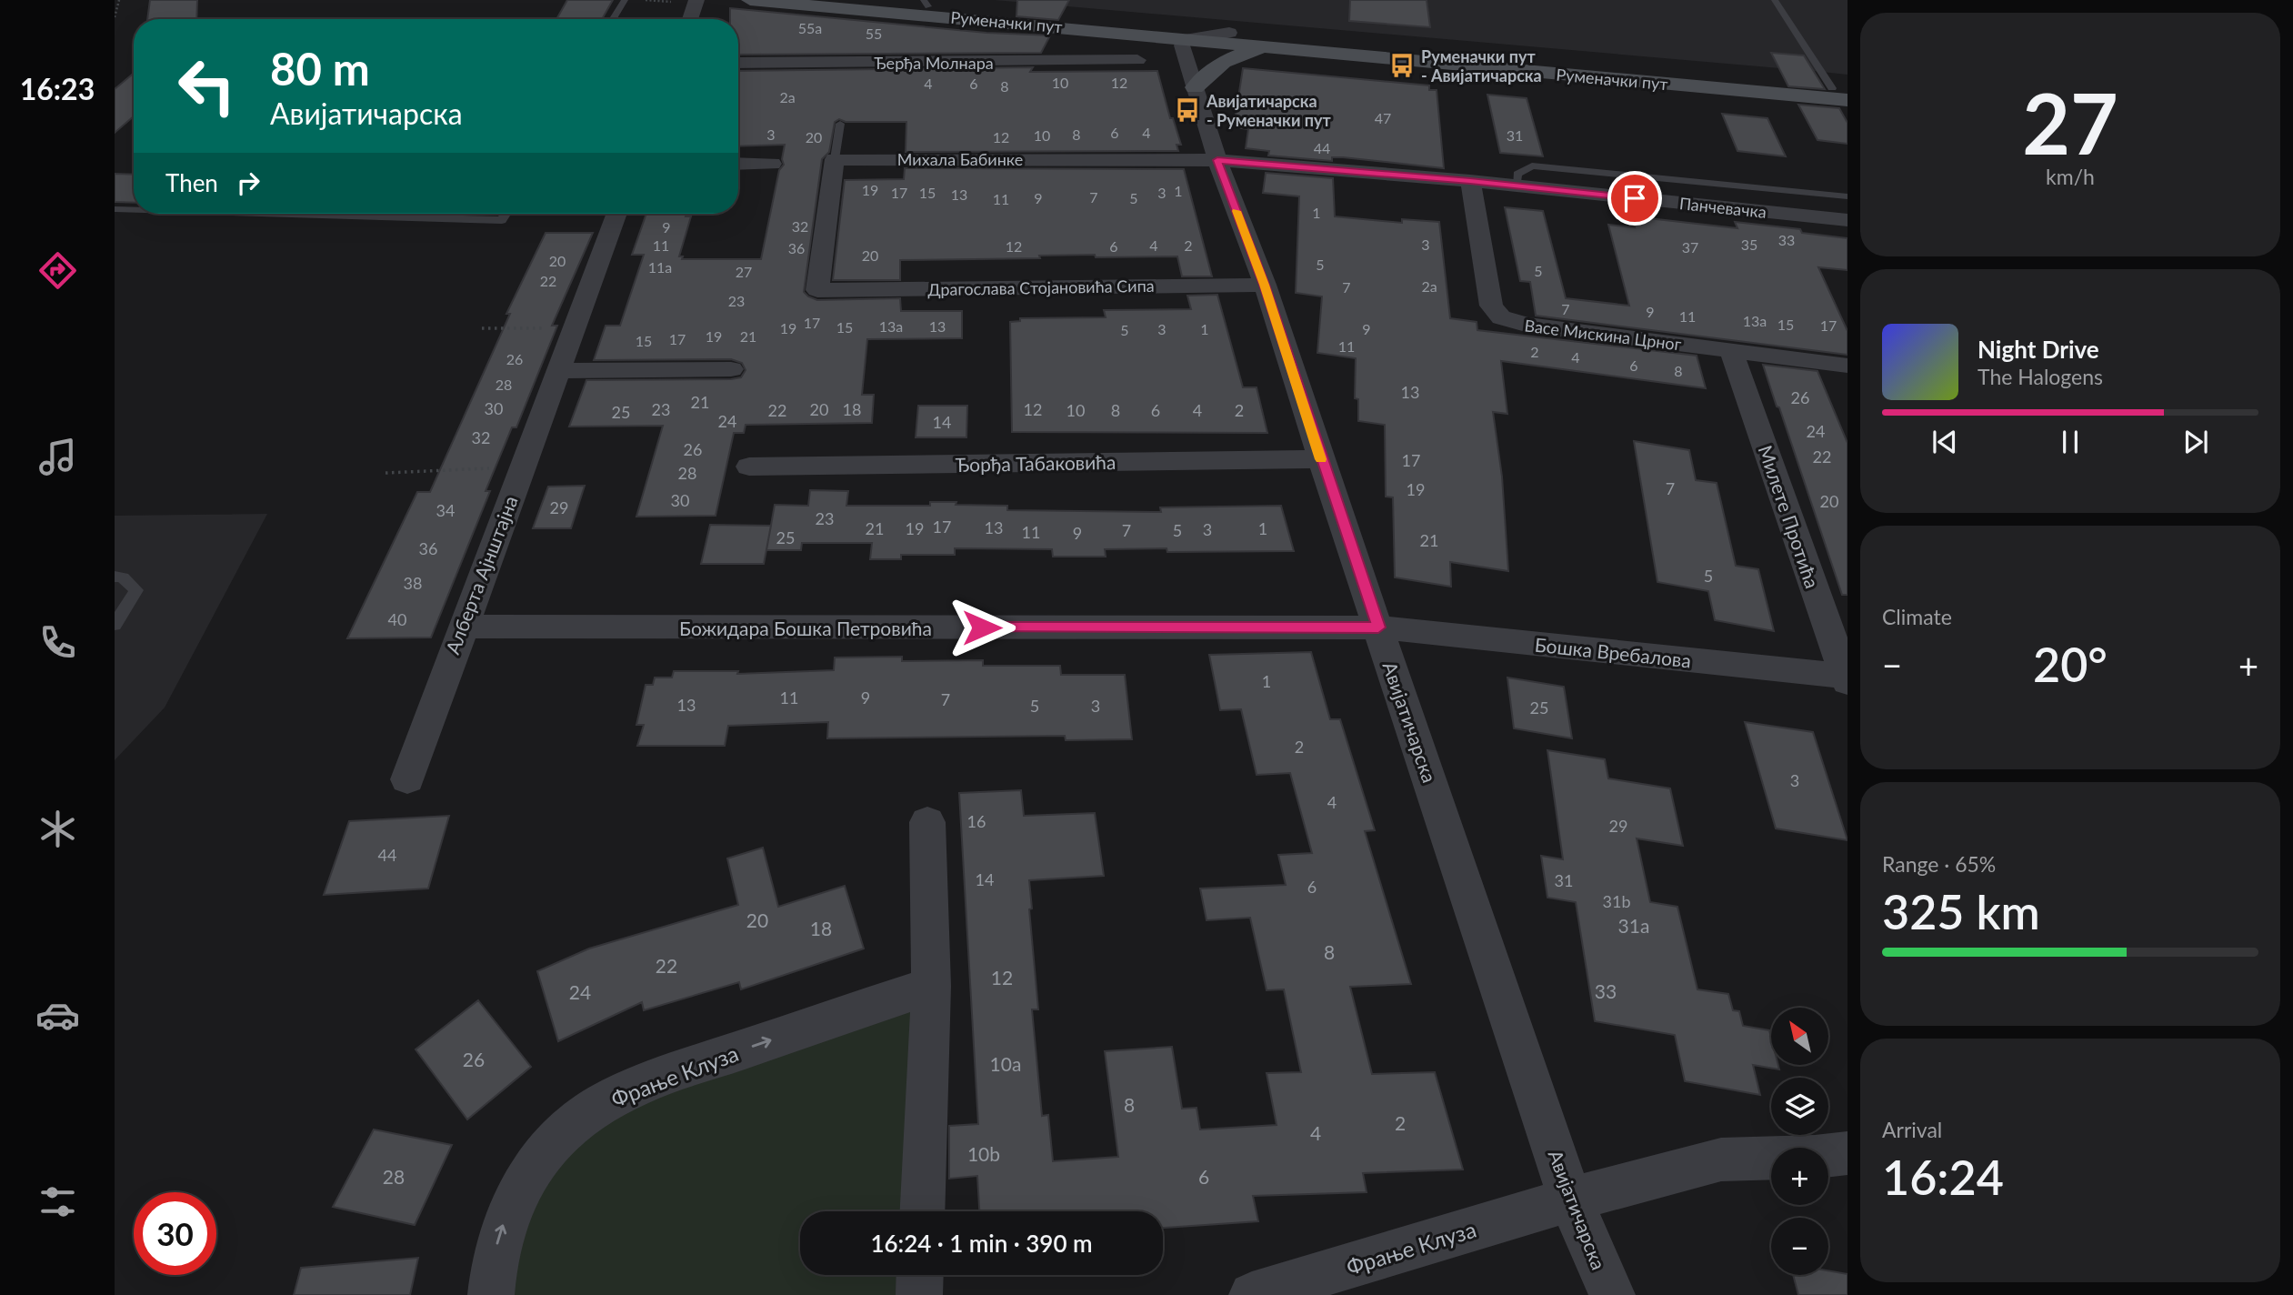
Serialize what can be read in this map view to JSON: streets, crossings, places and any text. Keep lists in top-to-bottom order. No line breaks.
{"streets":{"main road":["Руменачки пут"],"street":["Ђерђа Молнара","Михала Бабинке","Панчевачка","Драгослава Стојановића Сипа","Васе Мискина Црног","Ђорђа Табаковића","Милете Протића","Алберта Ајнштајна","Божидара Бошка Петровића","Бошка Вребалова","Авијатичарска","Фрање Клуза"]},"crossings":[["Руменачки пут","Авијатичарска"],["Михала Бабинке","Панчевачка"],["Михала Бабинке","Драгослава Стојановића Сипа"],["Михала Бабинке","Авијатичарска"],["Панчевачка","Васе Мискина Црног"],["Панчевачка","Авијатичарска"],["Драгослава Стојановића Сипа","Авијатичарска"],["Васе Мискина Црног","Милете Протића"],["Ђорђа Табаковића","Авијатичарска"],["Милете Протића","Бошка Вребалова"],["Алберта Ајнштајна","Божидара Бошка Петровића"],["Божидара Бошка Петровића","Бошка Вребалова"],["Божидара Бошка Петровића","Авијатичарска"],["Бошка Вребалова","Авијатичарска"],["Авијатичарска","Фрање Клуза"]],"one_way":["Фрање Клуза"],"places":{"bus stop":["Руменачки пут - Авијатичарска","Авијатичарска - Руменачки пут"]},"house_numbers":["55a","55","10","12","4","6","8","2a","47","6","4","3","8","10","31","20","12","44","19","1","17","15","3","13","7","9","5","11","1","32","9","33","3","35","11","4","2","12","6","37","36","20","20","5","11a","5","27","22","2a","7","23","7","9","11","13a","17","15","17","13a","13","15","19","3","1","9","5","19","21","17","15","11","2","4","26","6","8","28","13","26","21","30","23","20","18","12","22","10","8","6","4","2","25","24","14","24","32","26","22","17","28","7","19","30","20","29","34","23","17","13","21","19","1","3","7","5","11","9","25","21","36","5","38","40","1","11","9","7","13","5","3","25","2","3","4","16","29","44","14","31","6","31b","20","31a","18","8","22","12","33","24","26","10a","8","2","4","10b","28","6"],"north":"top left","page":{"tabs":"16:23","tile":[["27","km/h"],"Climate",["Range · 65%","325 km"],["Arrival","16:24"]],"turn":["80 m","Авијатичарска"],"then":"Then","song":["Night Drive","The Halogens"],"heat":["−","20°","+"],"map_buttons":["+","−"],"limit":"30","trip":"16:24 · 1 min · 390 m"}}
